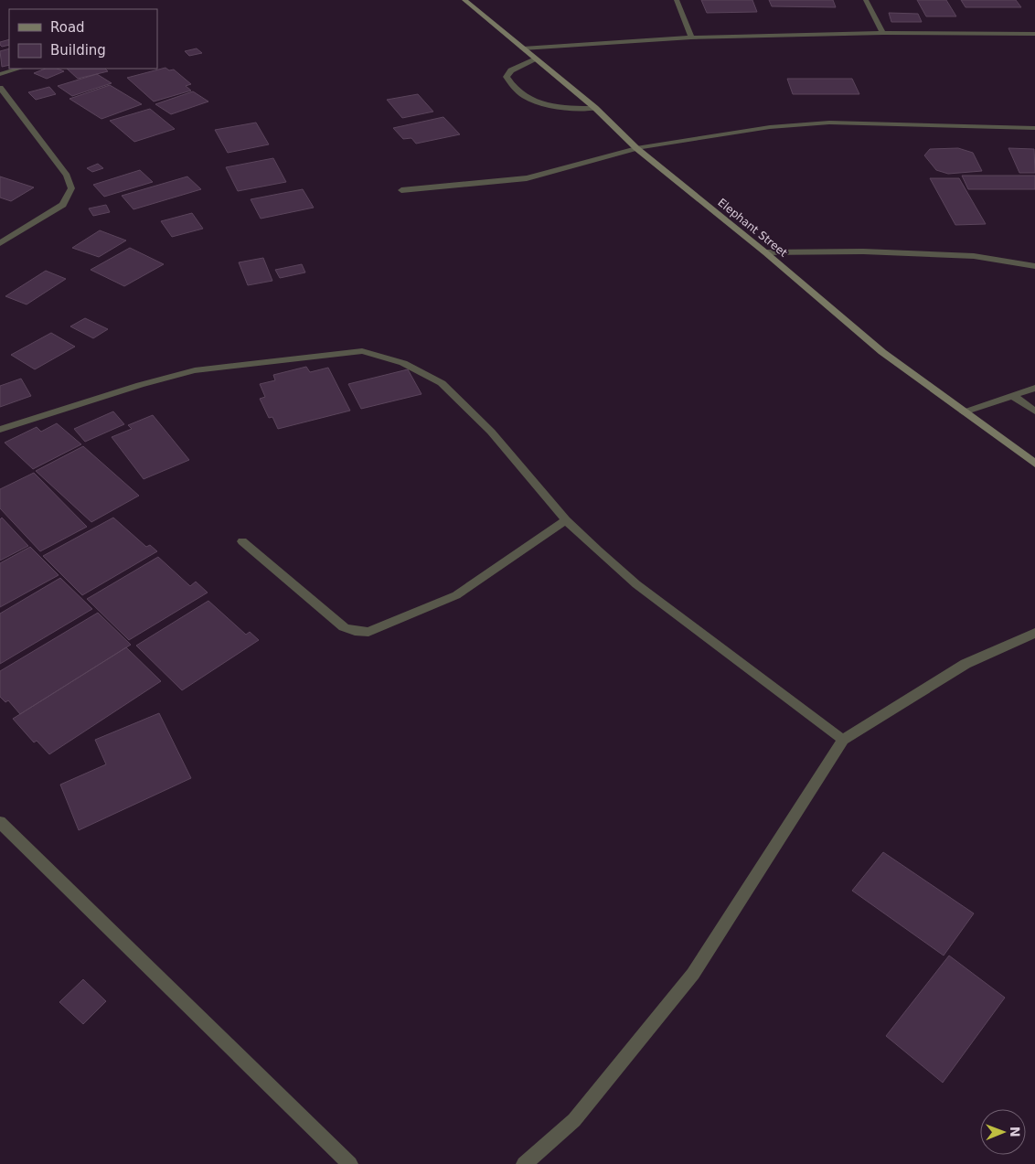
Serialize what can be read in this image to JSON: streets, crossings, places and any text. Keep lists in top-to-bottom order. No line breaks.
{"streets":{"main road":["Elephant Street"]},"legend":["Road","Building"],"north":"right"}
